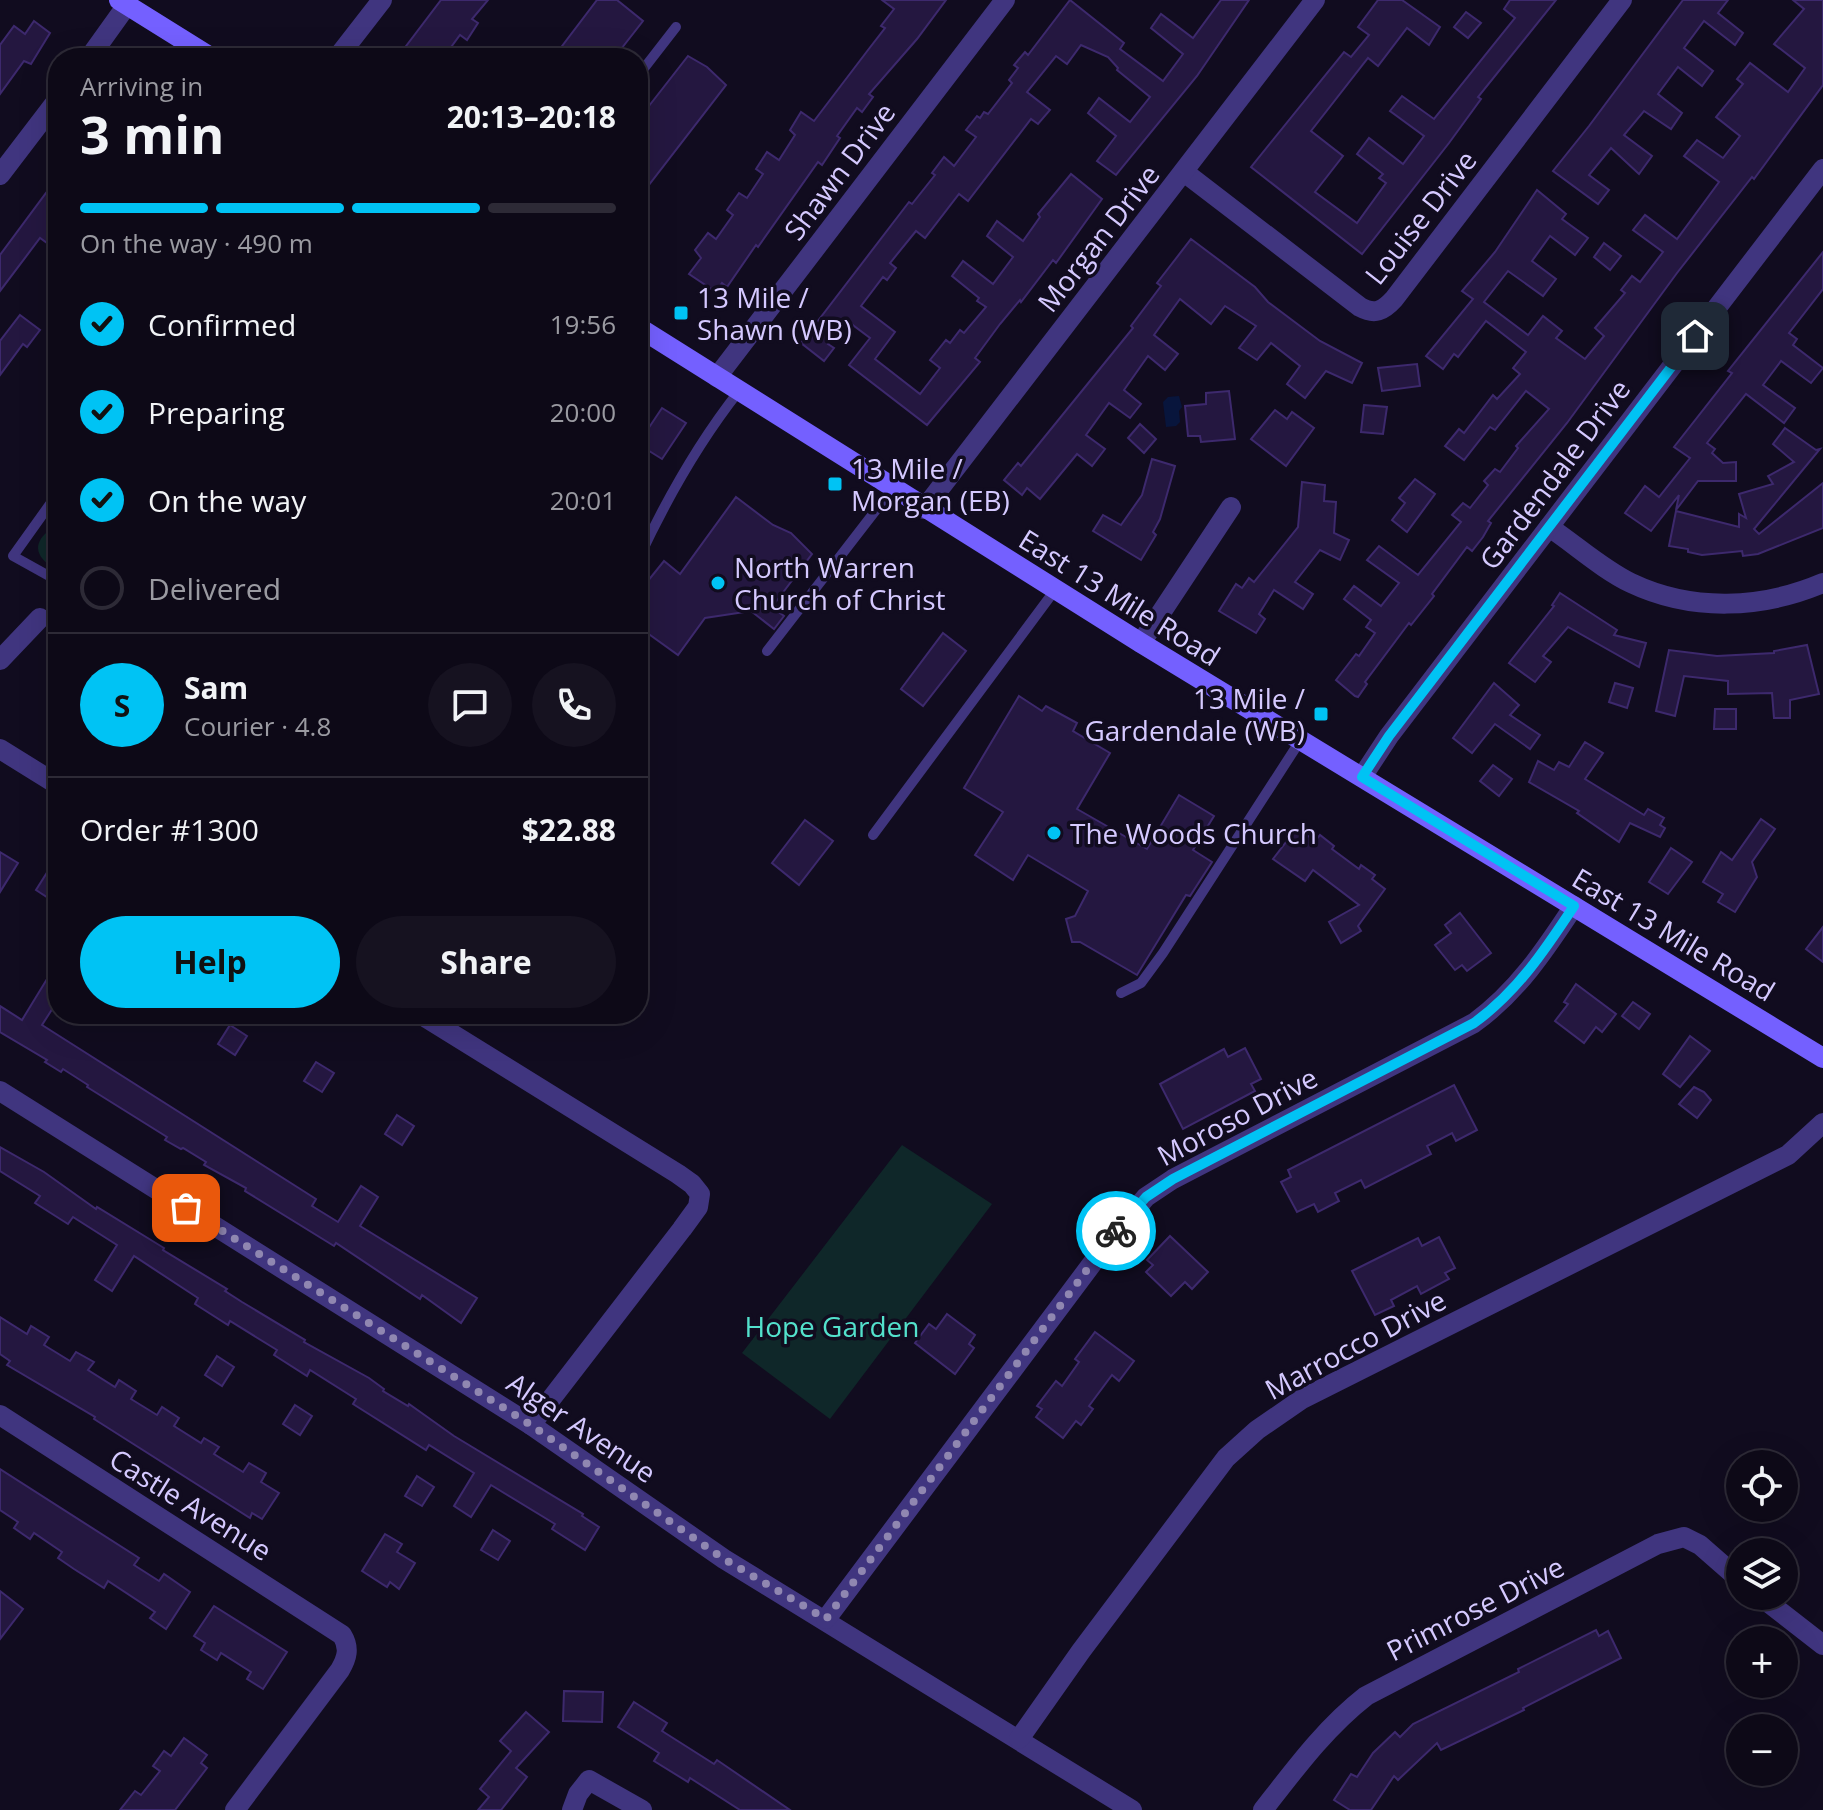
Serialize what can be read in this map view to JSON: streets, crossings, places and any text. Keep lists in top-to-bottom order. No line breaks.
{"streets":{"main road":["East 13 Mile Road"],"street":["Shawn Drive","Louise Drive","Morgan Drive","Gardendale Drive","Moroso Drive","Marrocco Drive","Alger Avenue","Castle Avenue","Primrose Drive"]},"crossings":[["Shawn Drive","East 13 Mile Road"],["Louise Drive","Morgan Drive"],["Morgan Drive","East 13 Mile Road"],["Gardendale Drive","East 13 Mile Road"],["East 13 Mile Road","Moroso Drive"],["Moroso Drive","Alger Avenue"],["Marrocco Drive","Alger Avenue"]],"parks":["Hope Garden"],"places":{"transit":["13 Mile / Shawn (WB)","13 Mile / Morgan (EB)","13 Mile / Gardendale (WB)"],"other":["North Warren Church of Christ","The Woods Church"]},"page":{"heading":["3 min","Arriving in","20:13–20:18"],"panel":["Sam","Courier · 4.8","Order #1300","$22.88"],"bar":"On the way · 490 m","list":[["Confirmed","19:56"],["Preparing","20:00"],["On the way","20:01"],"Delivered"],"round":"S","buttons":["Help","Share"],"map_buttons":["+","−"]}}
